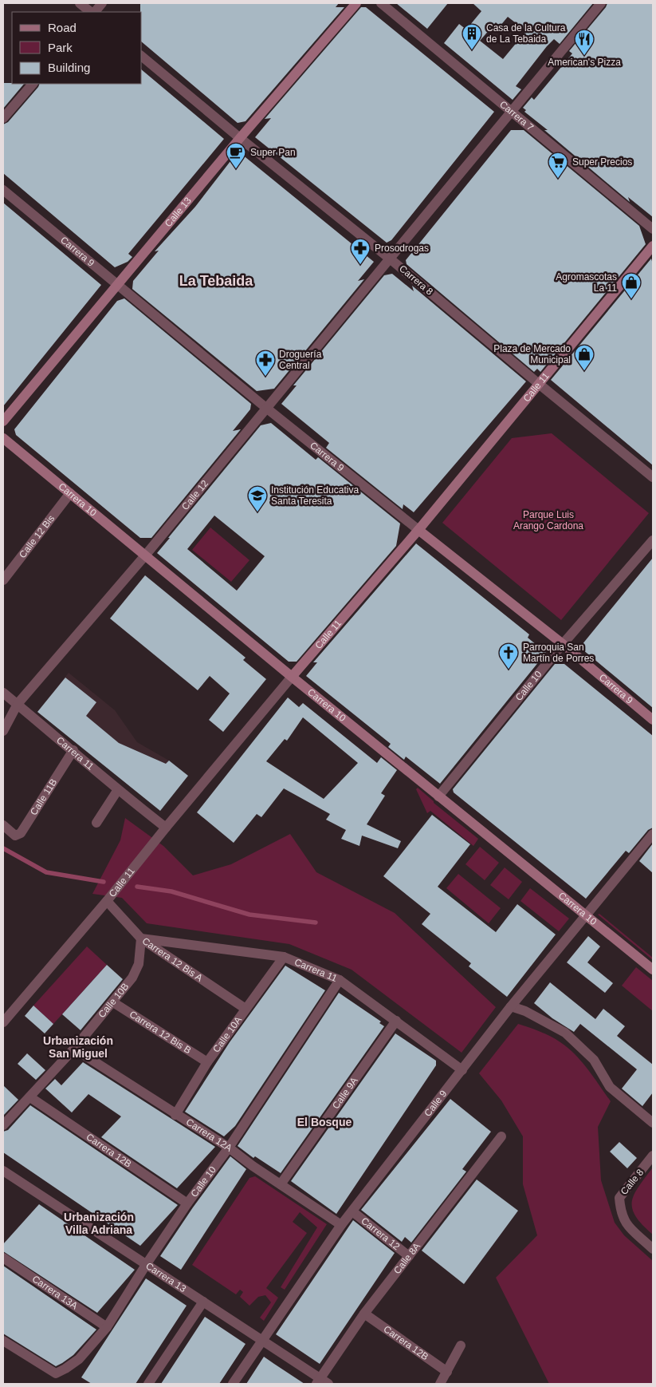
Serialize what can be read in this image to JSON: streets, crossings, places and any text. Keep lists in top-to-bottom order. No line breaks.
{"streets":{"main road":["Calle 13","Carrera 9","Calle 11","Carrera 10"],"street":["Carrera 7","Carrera 8","Calle 12","Calle 12 Bis","Calle 10","Carrera 11","Calle 11B","Carrera 12 Bis A","Calle 10B","Carrera 12 Bis B","Calle 10A","Calle 9A","Calle 9","Carrera 12A","Carrera 12B","Calle 8","Carrera 12","Calle 8A","Carrera 13","Carrera 13A"]},"crossings":[["Carrera 7","Calle 12"],["Calle 13","Carrera 9"],["Calle 13","Carrera 8"],["Carrera 9","Calle 11"],["Carrera 9","Calle 12"],["Carrera 9","Calle 10"],["Carrera 8","Calle 11"],["Carrera 8","Calle 12"],["Calle 11","Carrera 10"],["Calle 11","Carrera 11"],["Calle 11","Carrera 12 Bis A"],["Calle 12","Carrera 10"],["Calle 12","Carrera 11"],["Carrera 10","Calle 12 Bis"],["Carrera 10","Calle 10"],["Carrera 10","Calle 9"],["Calle 10","Carrera 11"],["Calle 10","Carrera 12A"],["Calle 10","Carrera 12B"],["Calle 10","Carrera 13"],["Calle 10","Carrera 13A"],["Carrera 11","Calle 11B"],["Carrera 11","Carrera 12 Bis A"],["Carrera 11","Calle 10B"],["Carrera 11","Calle 10A"],["Carrera 11","Calle 9A"],["Carrera 11","Calle 9"],["Carrera 12 Bis A","Calle 10B"],["Carrera 12 Bis A","Calle 10A"],["Calle 10B","Carrera 12 Bis B"],["Calle 10B","Carrera 12A"],["Calle 10B","Carrera 12B"],["Carrera 12 Bis B","Calle 10A"],["Calle 10A","Carrera 12A"],["Calle 9A","Carrera 12A"],["Calle 9","Carrera 12A"],["Calle 9","Carrera 12"],["Calle 9","Carrera 13"],["Carrera 12B","Calle 8A"],["Carrera 12","Calle 8A"],["Calle 8A","Carrera 13"]],"districts":["La Tebaida","Urbanización San Miguel","El Bosque","Urbanización Villa Adriana"],"parks":["Parque Luis Arango Cardona"],"places":{"building":["Casa de la Cultura de La Tebaida"],"restaurant":["American's Pizza"],"cafe":["Super Pan"],"supermarket":["Super Precios"],"pharmacy":["Prosodrogas","Droguería Central"],"shop":["Agromascotas La 11","Plaza de Mercado Municipal"],"school or university":["Institución Educativa Santa Teresita"],"church":["Parroquia San Martín de Porres"]},"legend":["Road","Park","Building"]}
